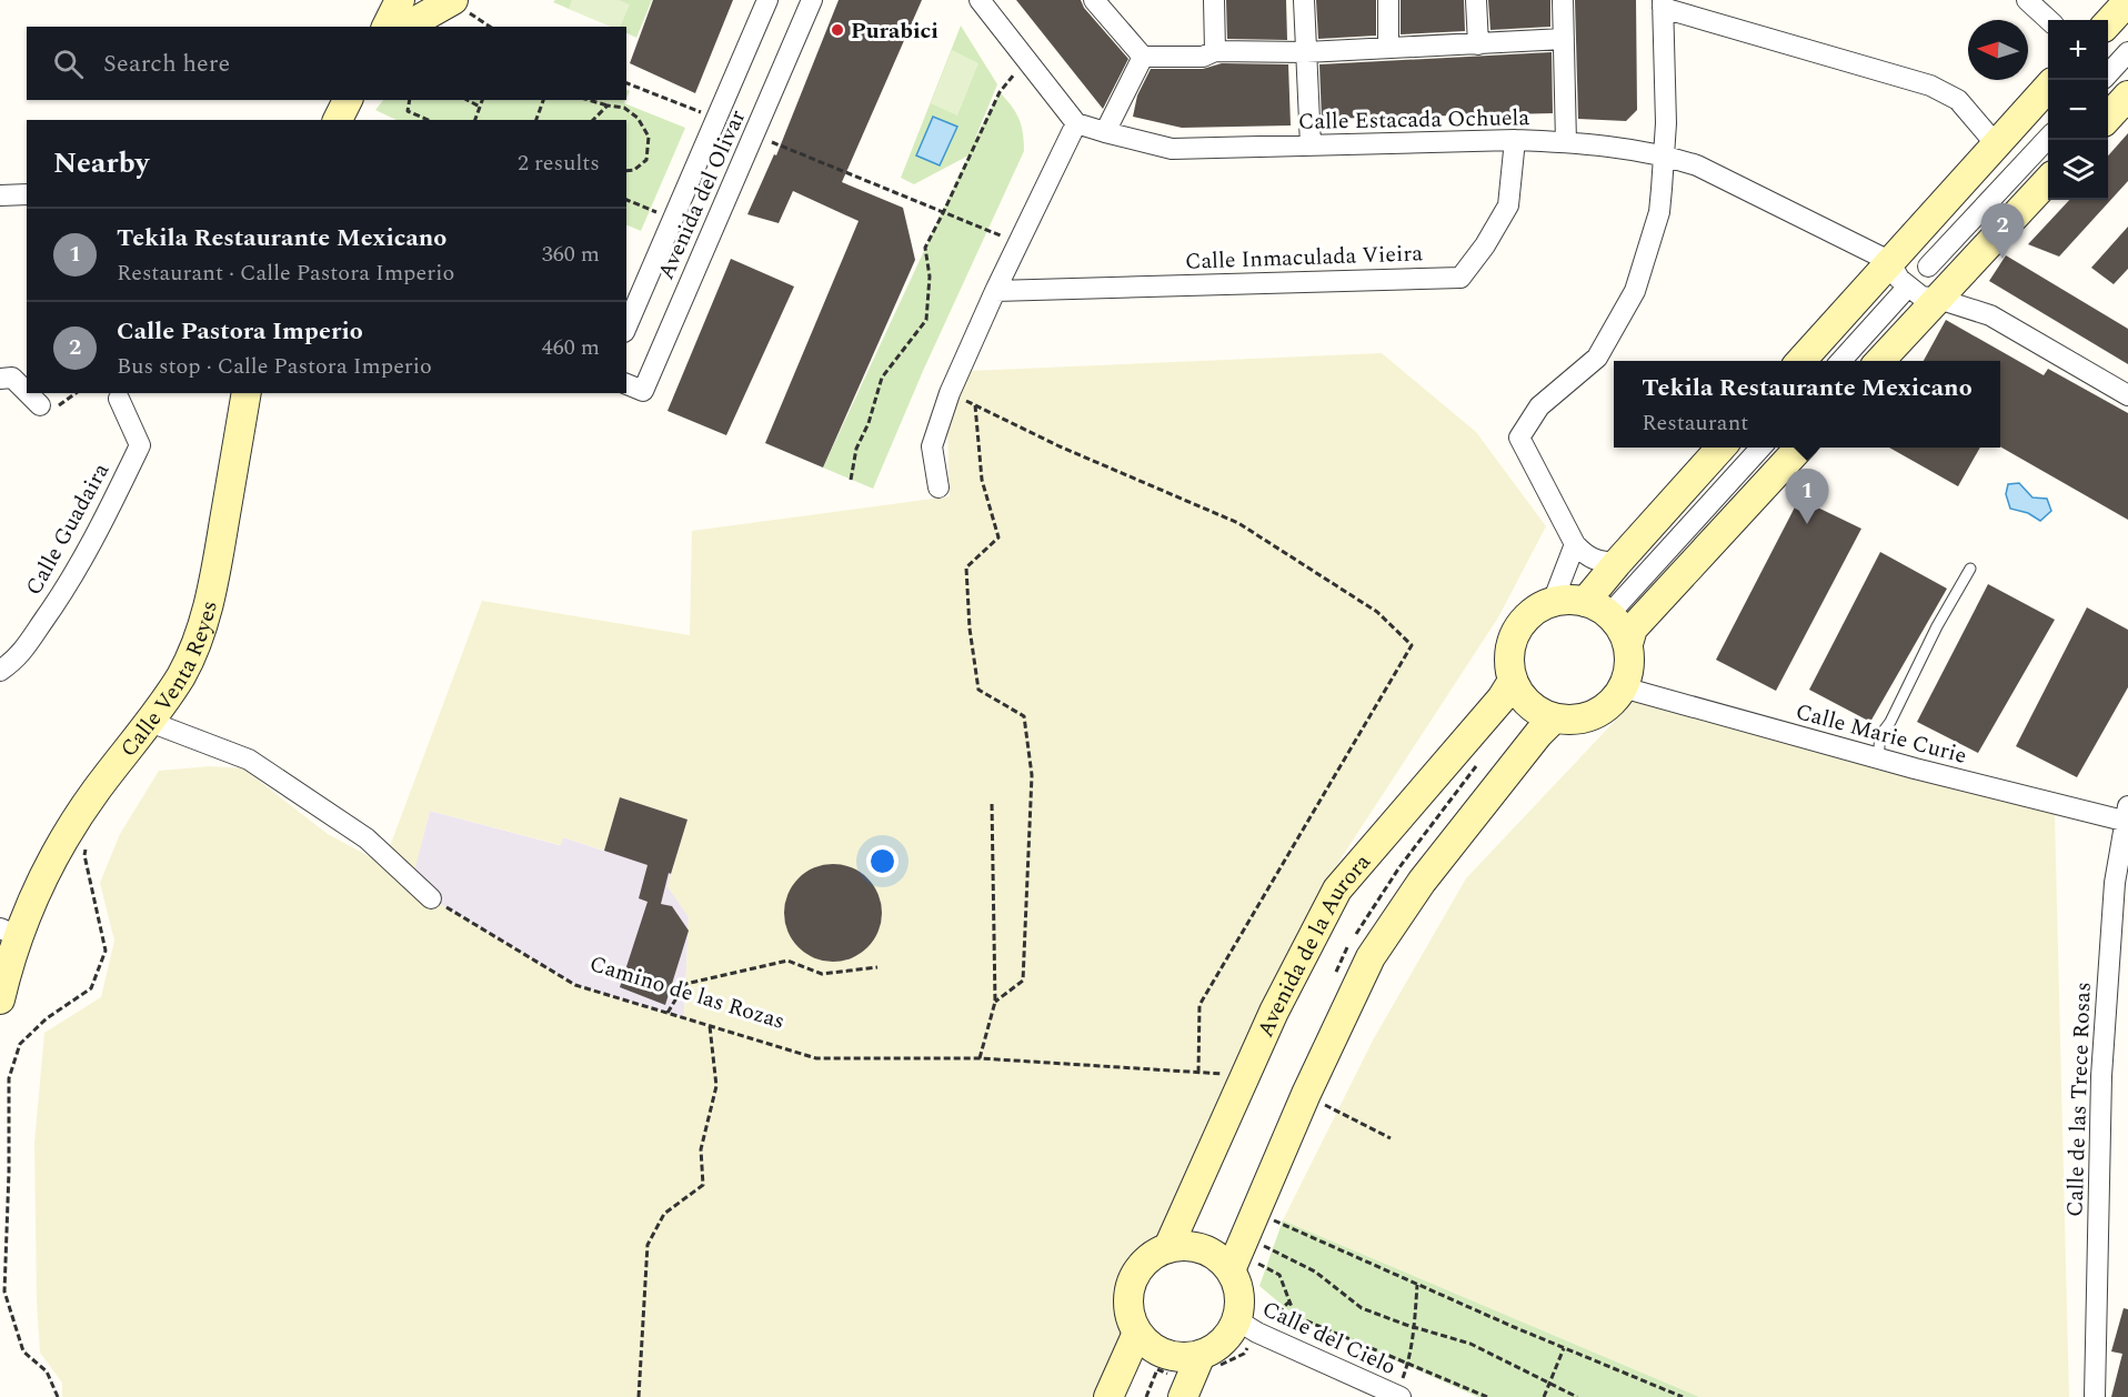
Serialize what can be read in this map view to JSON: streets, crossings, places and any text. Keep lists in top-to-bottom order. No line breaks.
{"streets":{"street":["Calle Estacada Ochuela","Avenida del Olivar","Calle Inmaculada Vieira","Calle Guadaira","Calle Venta Reyes","Calle Marie Curie","Avenida de la Aurora","Calle de las Trece Rosas","Calle del Cielo"],"path":["Camino de las Rozas"]},"crossings":[["Calle Estacada Ochuela","Calle Inmaculada Vieira"],["Calle Marie Curie","Avenida de la Aurora"],["Calle Marie Curie","Calle de las Trece Rosas"],["Avenida de la Aurora","Camino de las Rozas"]],"places":["Purabici"],"north":"left","page":{"map_buttons":["+","−"],"search":"Search here","heading":["Nearby","2 results"],"pins":["2","1"],"list":[{"mark":"1","name":"Tekila Restaurante Mexicano","note":"Restaurant · Calle Pastora Imperio","value":"360 m"},{"mark":"2","name":"Calle Pastora Imperio","note":"Bus stop · Calle Pastora Imperio","value":"460 m"}],"popup":["Tekila Restaurante Mexicano","Restaurant"]}}
